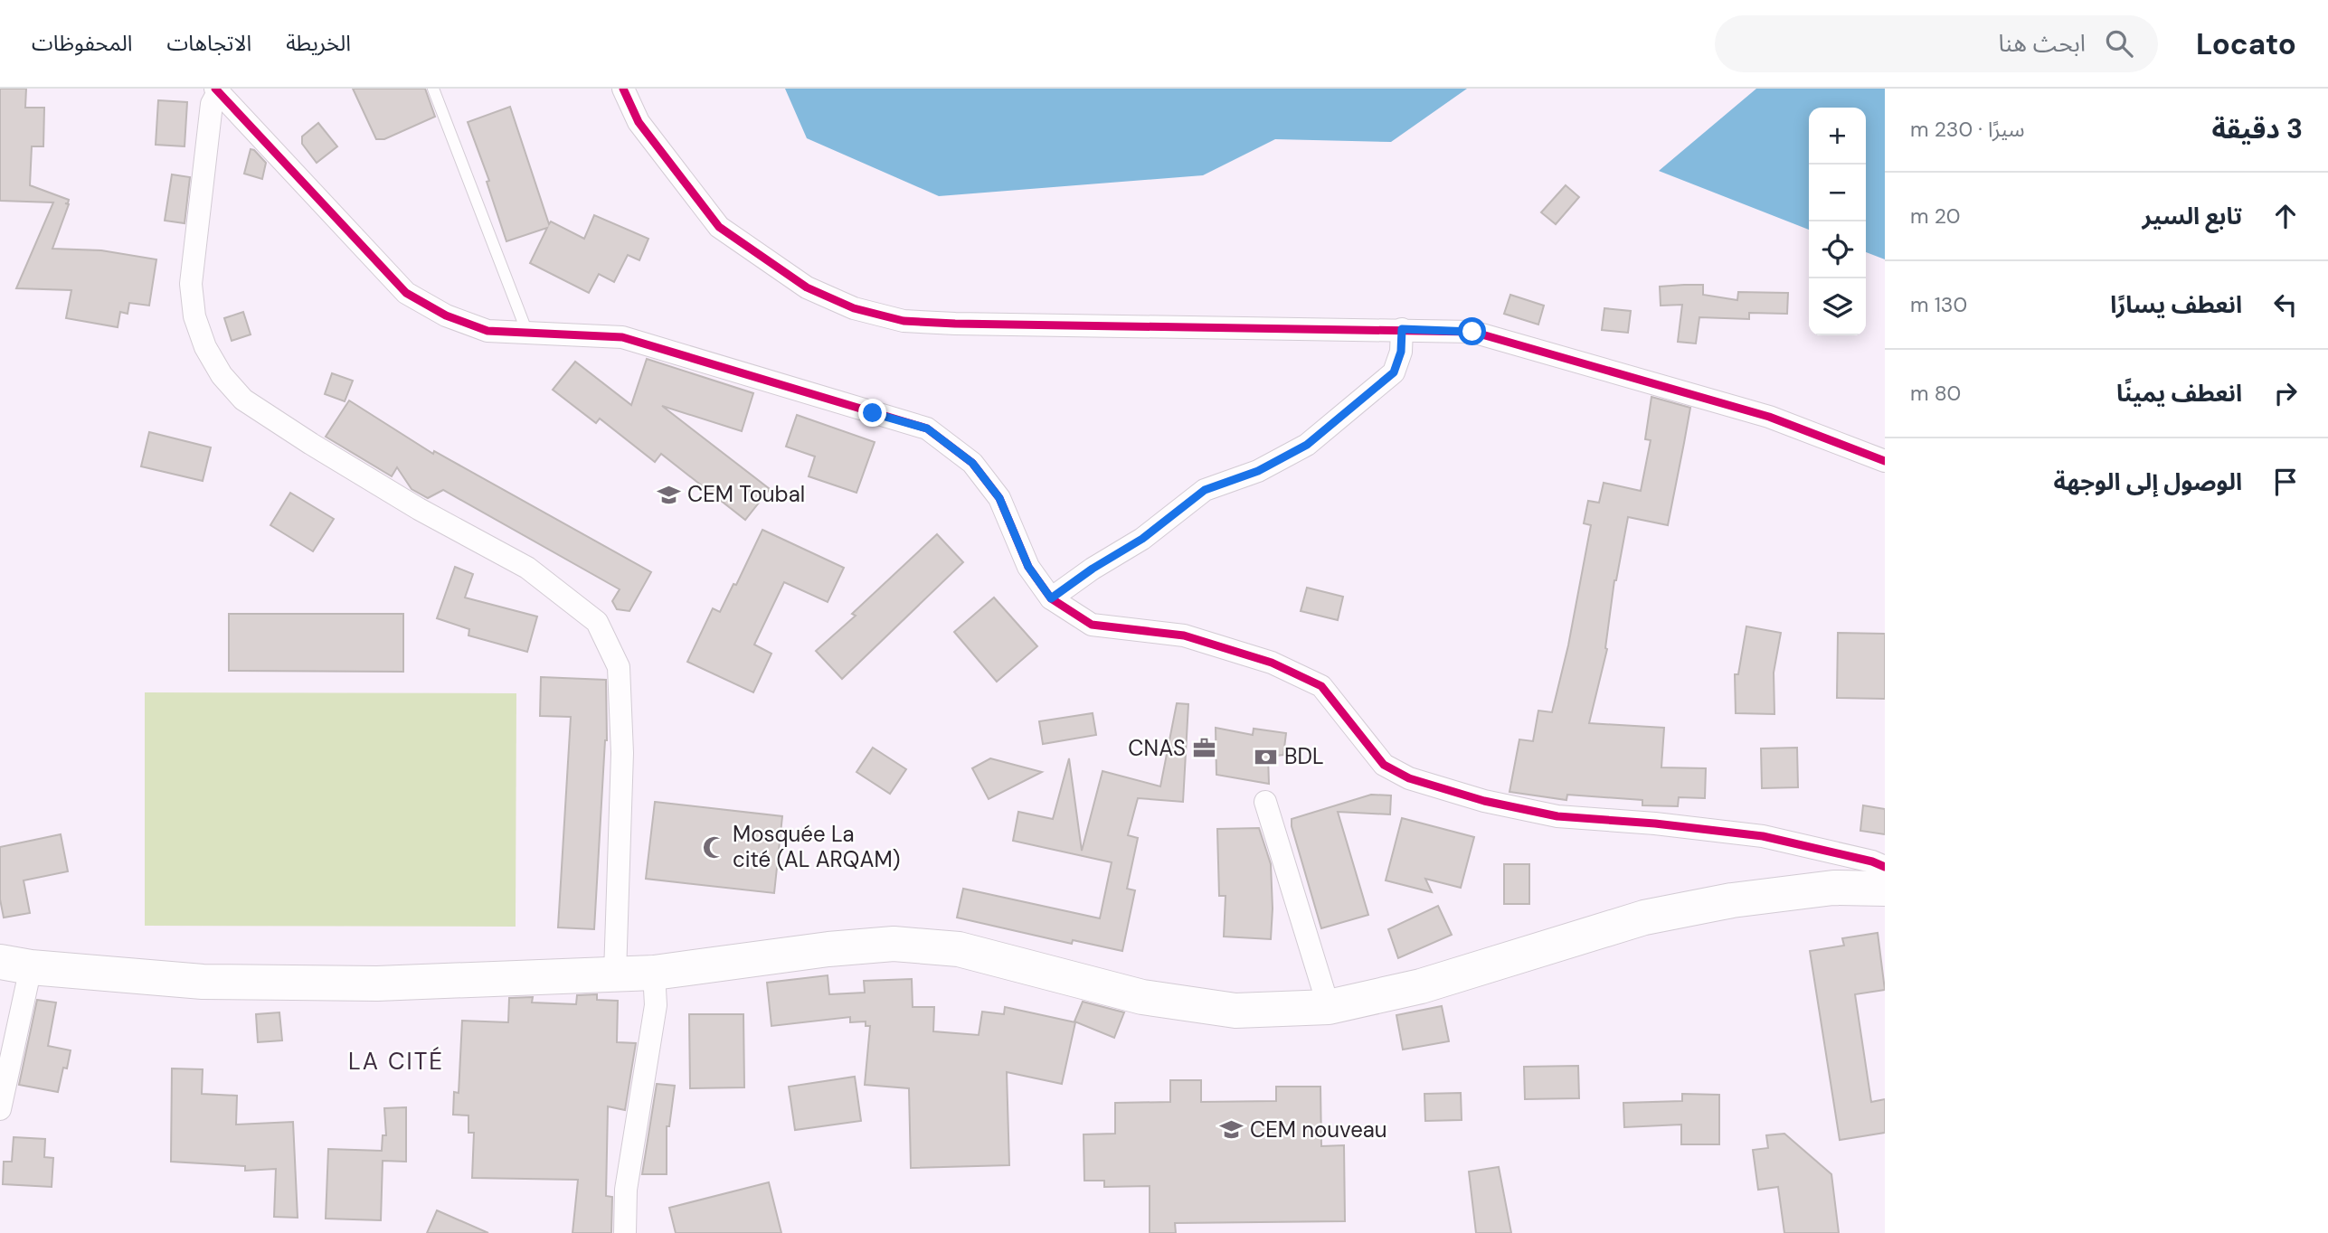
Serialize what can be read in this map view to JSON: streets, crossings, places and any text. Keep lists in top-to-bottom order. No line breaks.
{"districts":["LA CITÉ"],"places":{"school or university":["CEM Toubal","CEM nouveau"],"office":["CNAS"],"bank":["BDL"],"mosque":["Mosquée La cité (AL ARQAM)"]},"page":{"header":"Locato","search":"ابحث هنا","nav":["الخريطة","الاتجاهات","المحفوظات"],"heading":["3 دقيقة","سيرًا · 230 m"],"map_buttons":["+","−"],"list":[["تابع السير","20 m"],["انعطف يسارًا","130 m"],["انعطف يمينًا","80 m"],"الوصول إلى الوجهة"]}}
